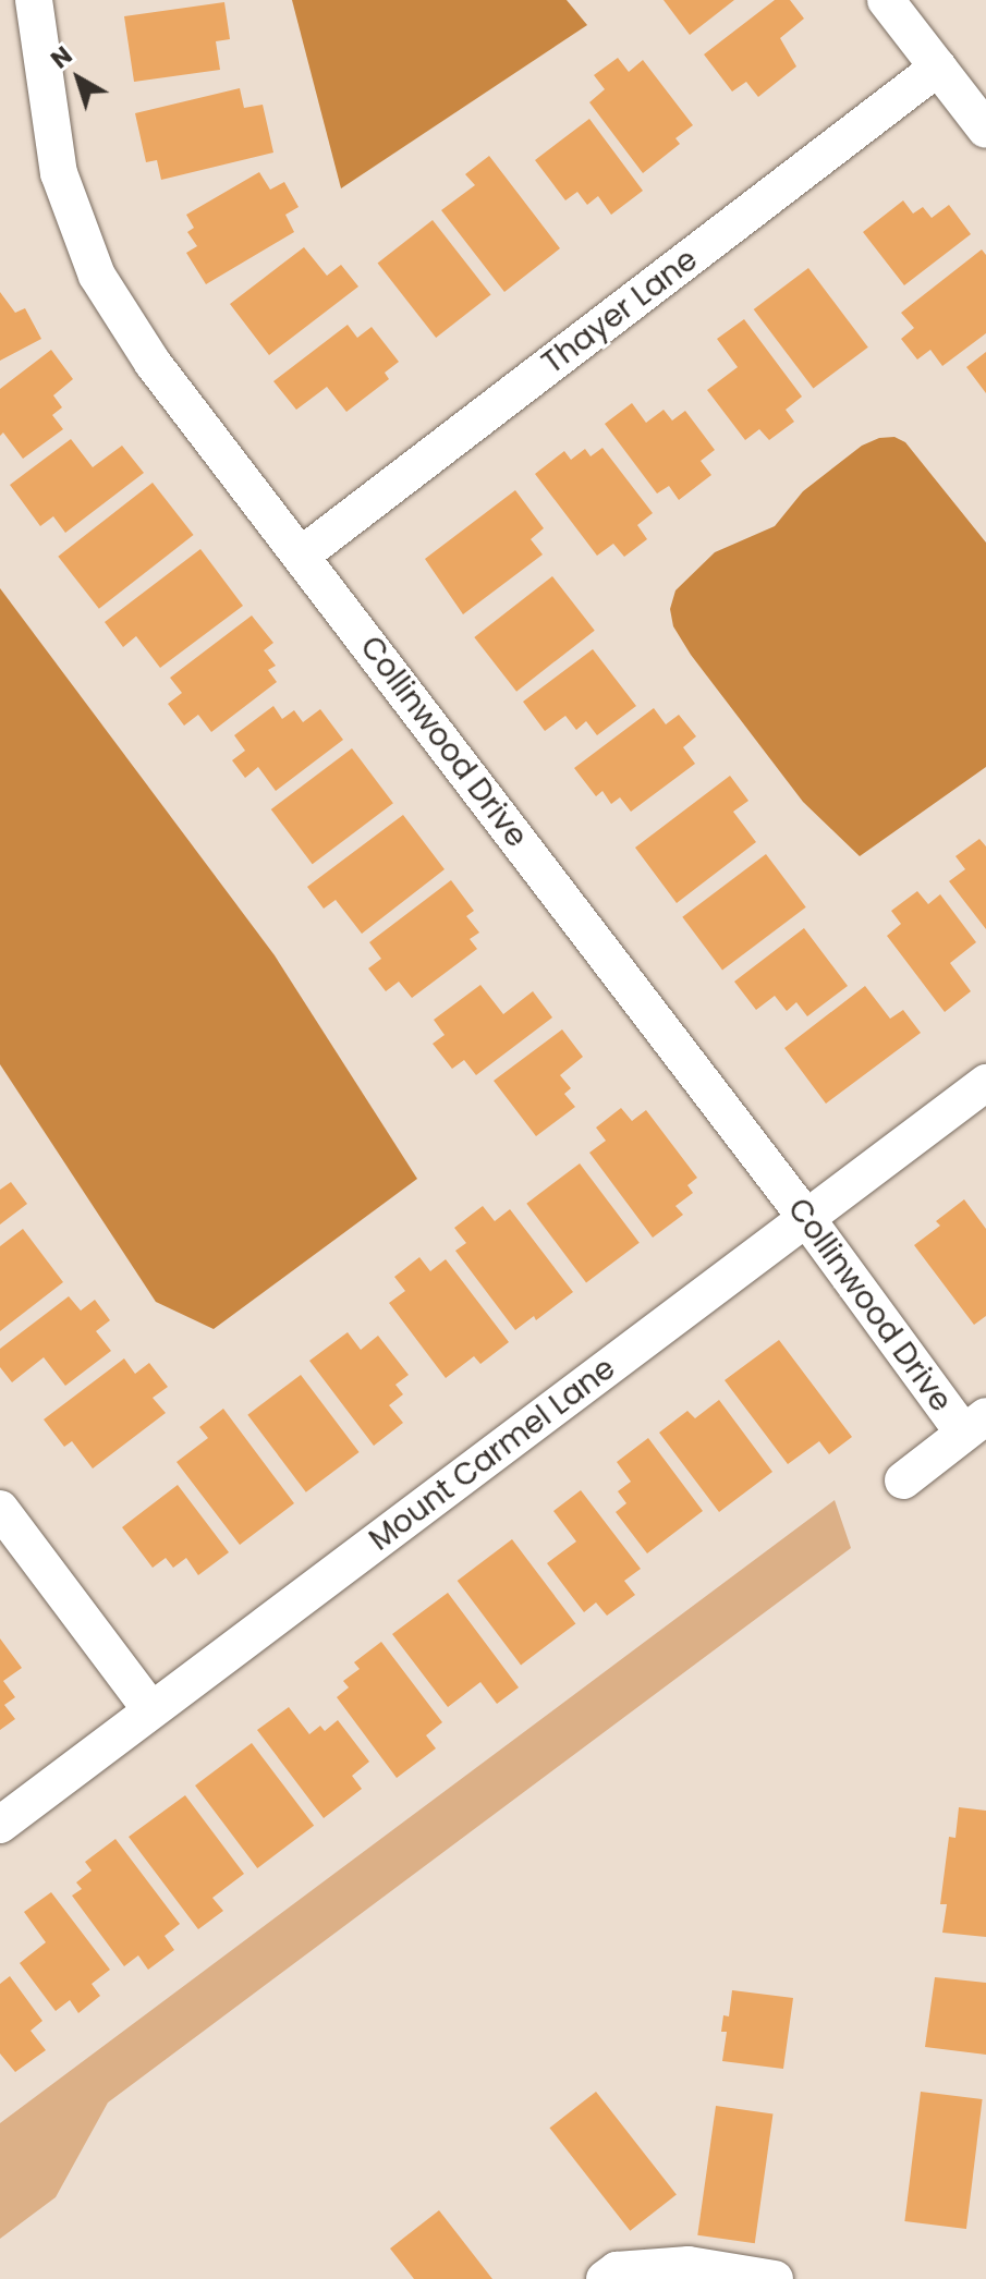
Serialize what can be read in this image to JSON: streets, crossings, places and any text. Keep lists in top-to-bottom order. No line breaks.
{"streets":{"street":["Thayer Lane","Collinwood Drive","Mount Carmel Lane"]},"crossings":[["Thayer Lane","Collinwood Drive"],["Collinwood Drive","Mount Carmel Lane"]],"north":"top left"}
